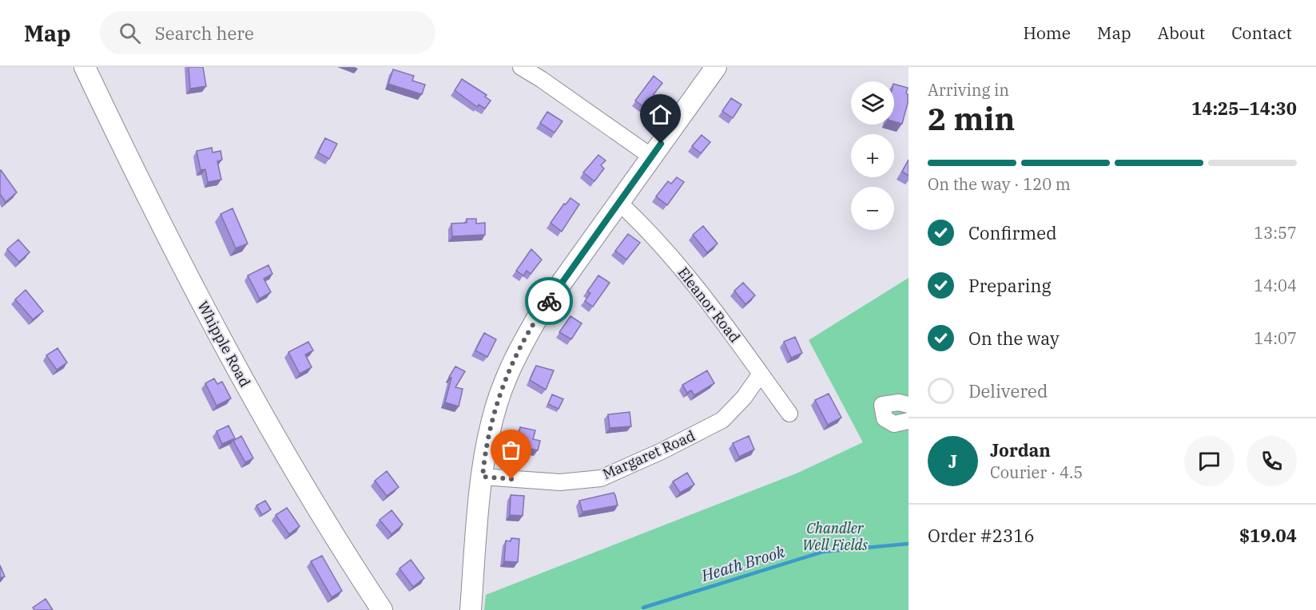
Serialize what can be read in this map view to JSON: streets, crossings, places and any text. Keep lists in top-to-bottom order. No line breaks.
{"streets":{"main road":["Whipple Road"],"street":["Eleanor Road","Margaret Road"]},"crossings":[["Eleanor Road","Margaret Road"]],"water":["Heath Brook"],"parks":["Chandler Well Fields"],"page":{"header":"Map","search":"Search here","nav":["Home","Map","About","Contact"],"heading":["2 min","Arriving in","14:25–14:30"],"panel":["Jordan","Courier · 4.5","Order #2316","$19.04"],"map_buttons":["+","−"],"bar":"On the way · 120 m","list":[["Confirmed","13:57"],["Preparing","14:04"],["On the way","14:07"],"Delivered"],"round":"J"}}
